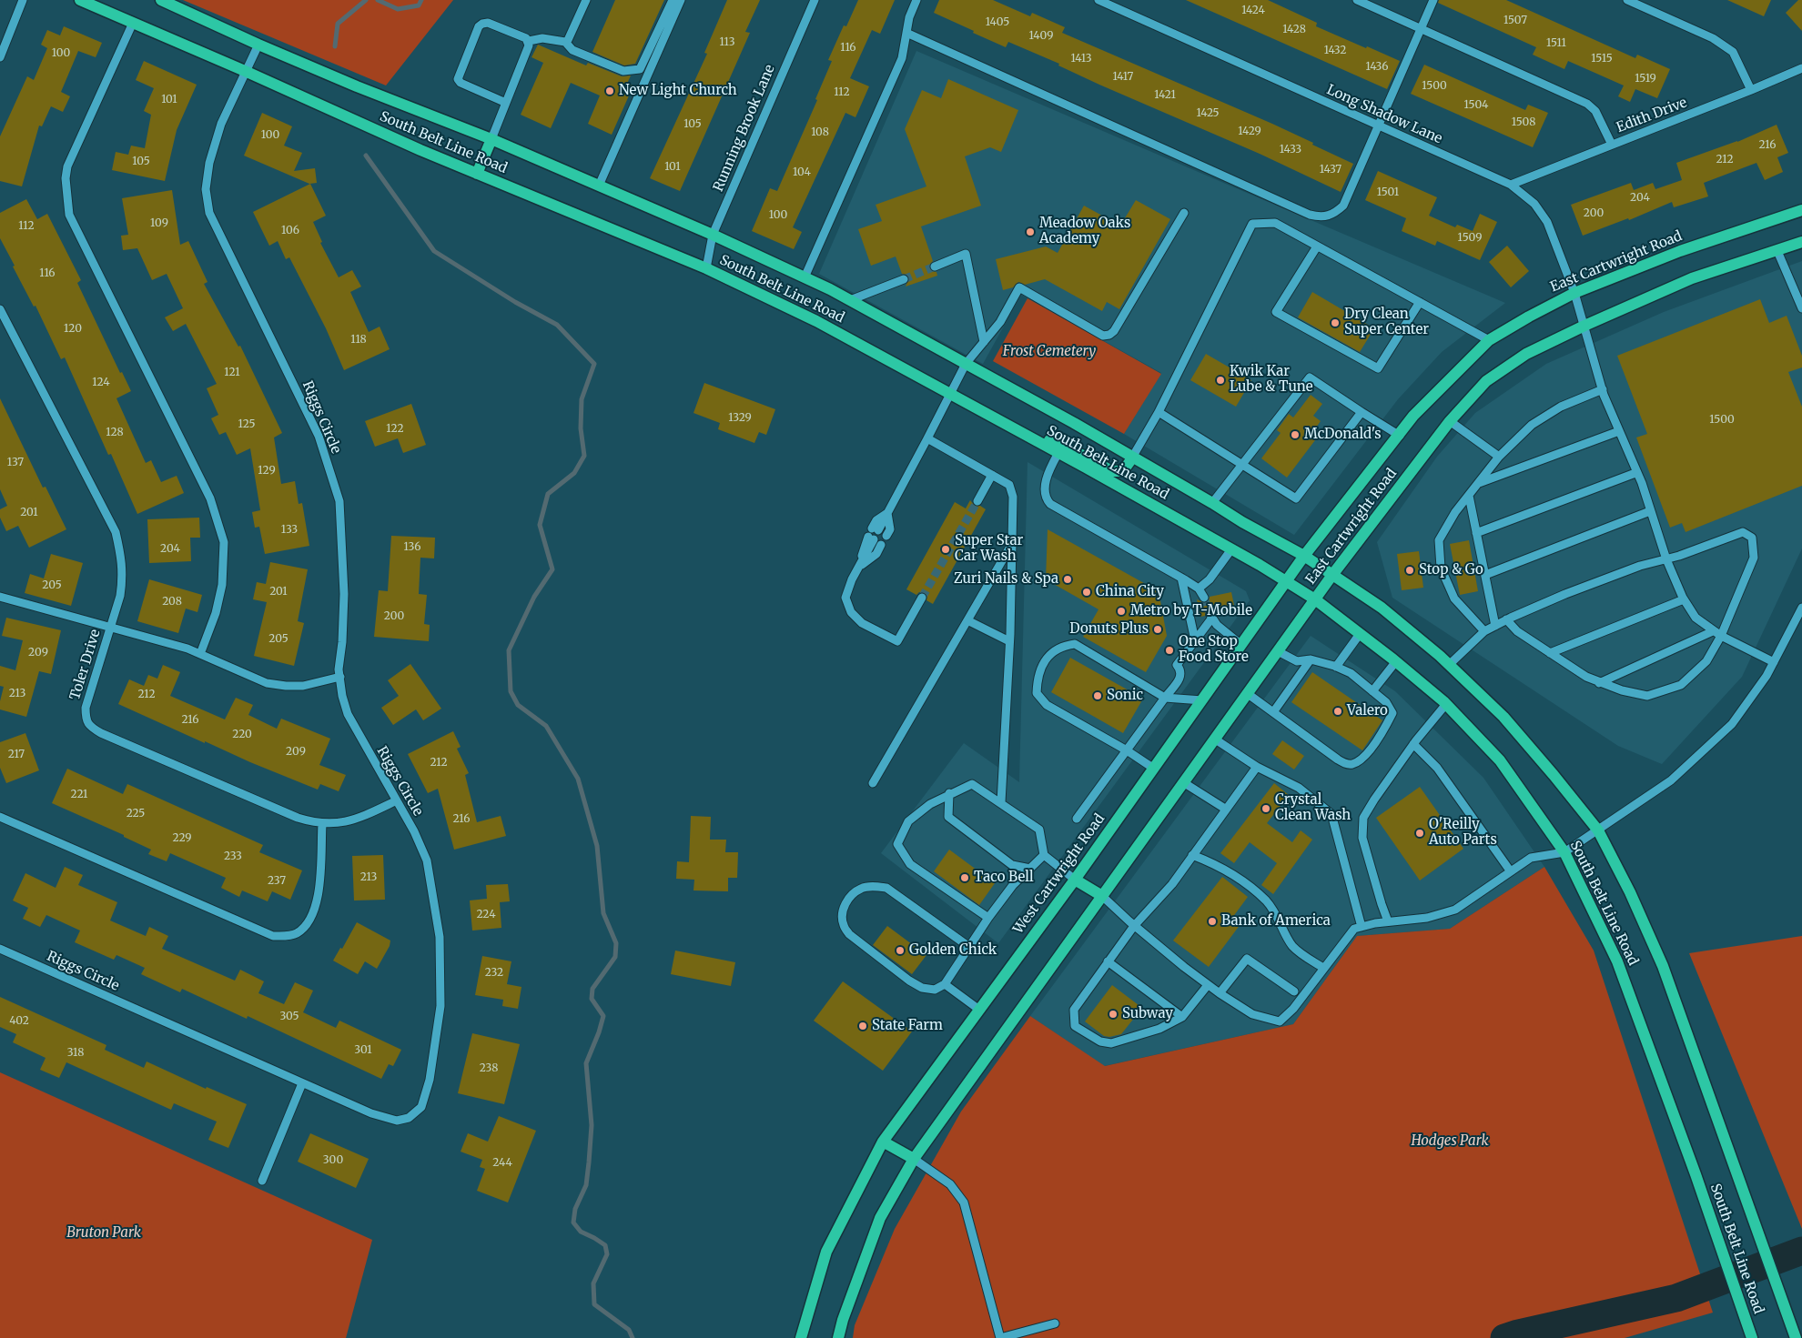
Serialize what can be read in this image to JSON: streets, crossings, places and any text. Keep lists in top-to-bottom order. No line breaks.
{"streets":{"main road":["South Belt Line Road","East Cartwright Road","West Cartwright Road"],"street":["Long Shadow Lane","Edith Drive","Running Brook Lane","Riggs Circle","Toler Drive"]},"crossings":[["Long Shadow Lane","Edith Drive"],["Long Shadow Lane","East Cartwright Road"],["Running Brook Lane","South Belt Line Road"],["South Belt Line Road","East Cartwright Road"],["South Belt Line Road","Riggs Circle"],["South Belt Line Road","West Cartwright Road"],["East Cartwright Road","West Cartwright Road"],["Riggs Circle","Toler Drive"]],"parks":["Frost Cemetery","Hodges Park","Bruton Park"],"places":["New Light Church","Meadow Oaks Academy","Dry Clean Super Center","Kwik Kar Lube & Tune","McDonald's","Super Star Car Wash","Stop & Go","Zuri Nails & Spa","China City","Metro by T-Mobile","Donuts Plus","One Stop Food Store","Sonic","Valero","Crystal Clean Wash","O'Reilly Auto Parts","Taco Bell","Bank of America","Golden Chick","Subway","State Farm"],"house_numbers":["1424","1507","1405","1428","1409","113","1511","116","1432","100","1413","1515","1436","1417","1519","1500","112","1421","101","1504","1425","1508","105","1429","108","100","216","1433","212","105","101","1437","104","1501","204","200","100","109","112","106","1509","116","120","118","121","124","1329","1500","125","122","128","137","129","201","133","136","204","205","201","208","200","205","209","213","212","216","220","209","217","212","221","225","216","229","233","213","237","224","232","305","402","301","318","238","300","244"]}
